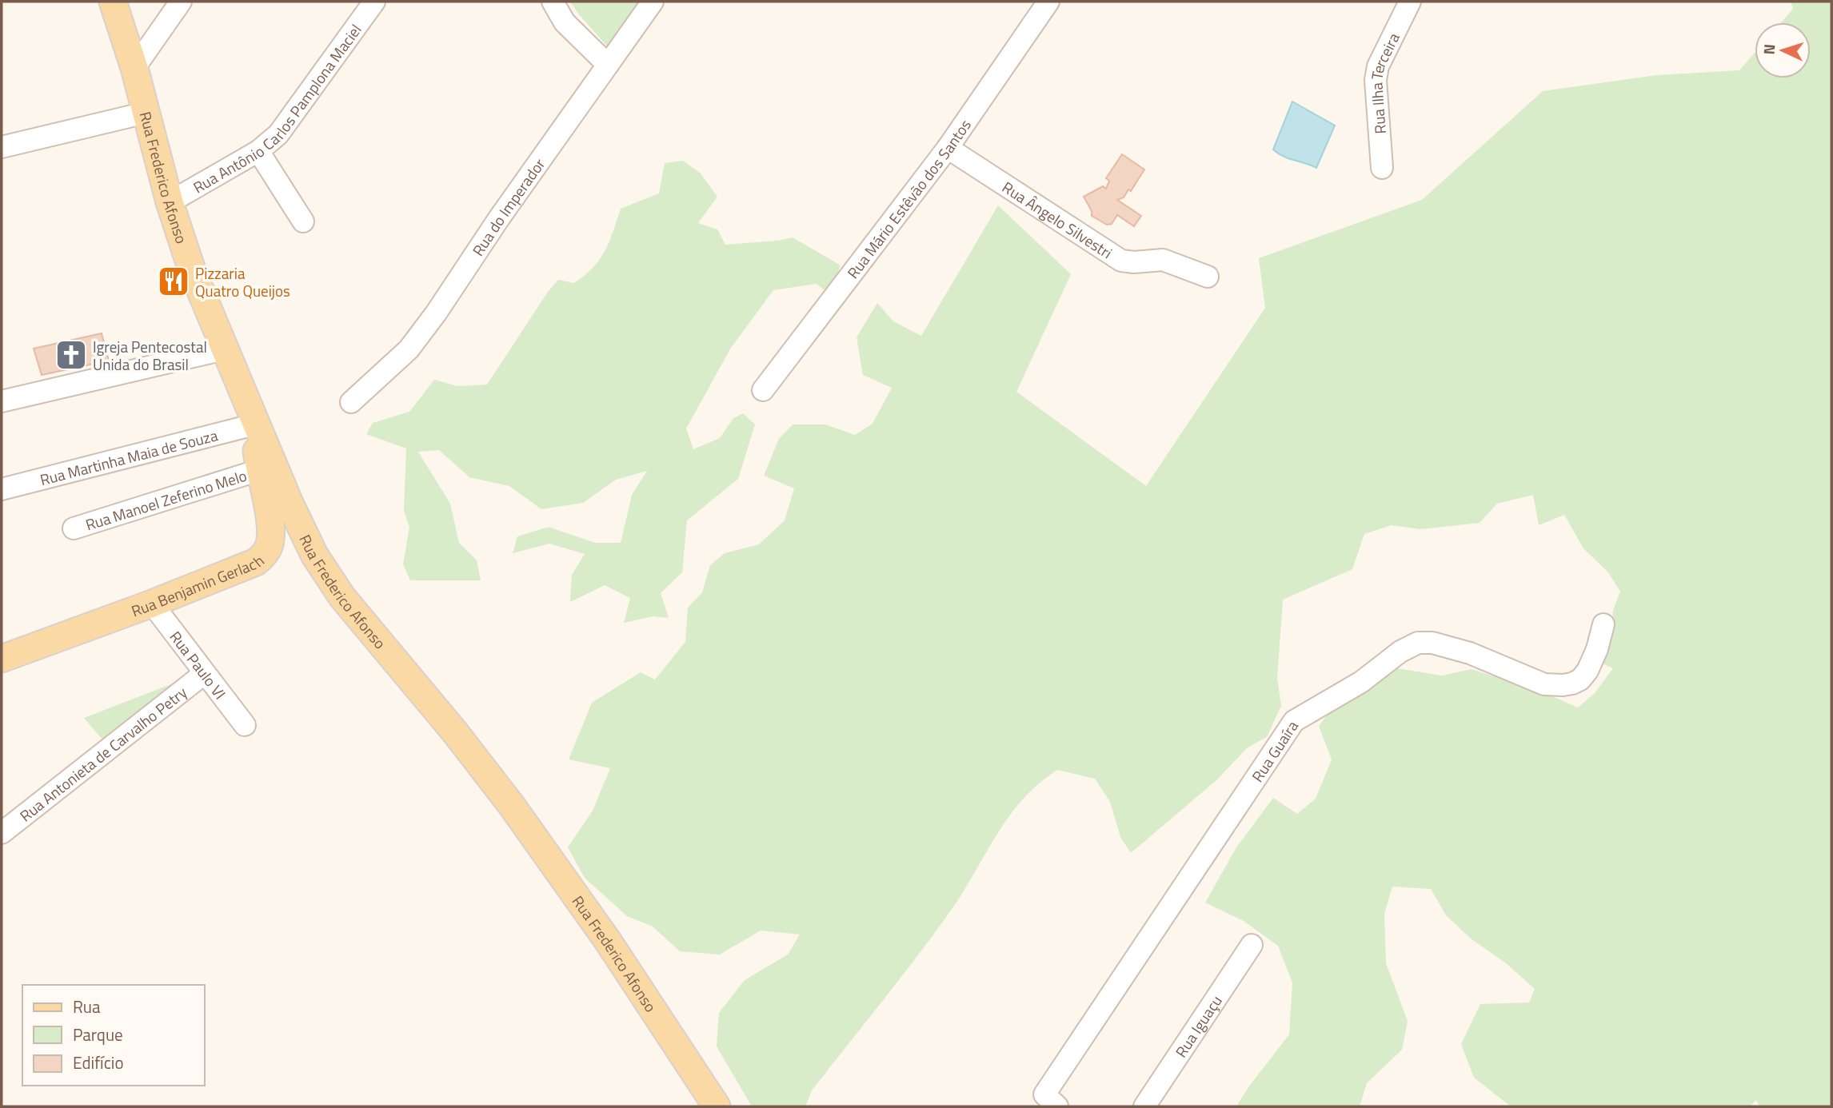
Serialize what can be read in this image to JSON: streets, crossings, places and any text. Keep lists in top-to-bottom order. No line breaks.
{"streets":{"main road":["Rua Frederico Afonso","Rua Benjamin Gerlach"],"street":["Rua Ilha Terceira","Rua Antônio Carlos Pamplona Maciel","Rua Mário Estêvão dos Santos","Rua do Imperador","Rua Ângelo Silvestri","Rua Martinha Maia de Souza","Rua Manoel Zeferino Melo","Rua Paulo VI","Rua Guaíra","Rua Antonieta de Carvalho Petry","Rua Iguaçu"]},"crossings":[["Rua Antônio Carlos Pamplona Maciel","Rua Frederico Afonso"],["Rua Frederico Afonso","Rua Martinha Maia de Souza"],["Rua Frederico Afonso","Rua Benjamin Gerlach"],["Rua Mário Estêvão dos Santos","Rua Ângelo Silvestri"],["Rua Martinha Maia de Souza","Rua Benjamin Gerlach"],["Rua Manoel Zeferino Melo","Rua Benjamin Gerlach"],["Rua Benjamin Gerlach","Rua Paulo VI"],["Rua Paulo VI","Rua Antonieta de Carvalho Petry"]],"places":{"restaurant":["Pizzaria Quatro Queijos"],"church":["Igreja Pentecostal Unida do Brasil"]},"legend":["Rua","Parque","Edifício"],"north":"left"}
